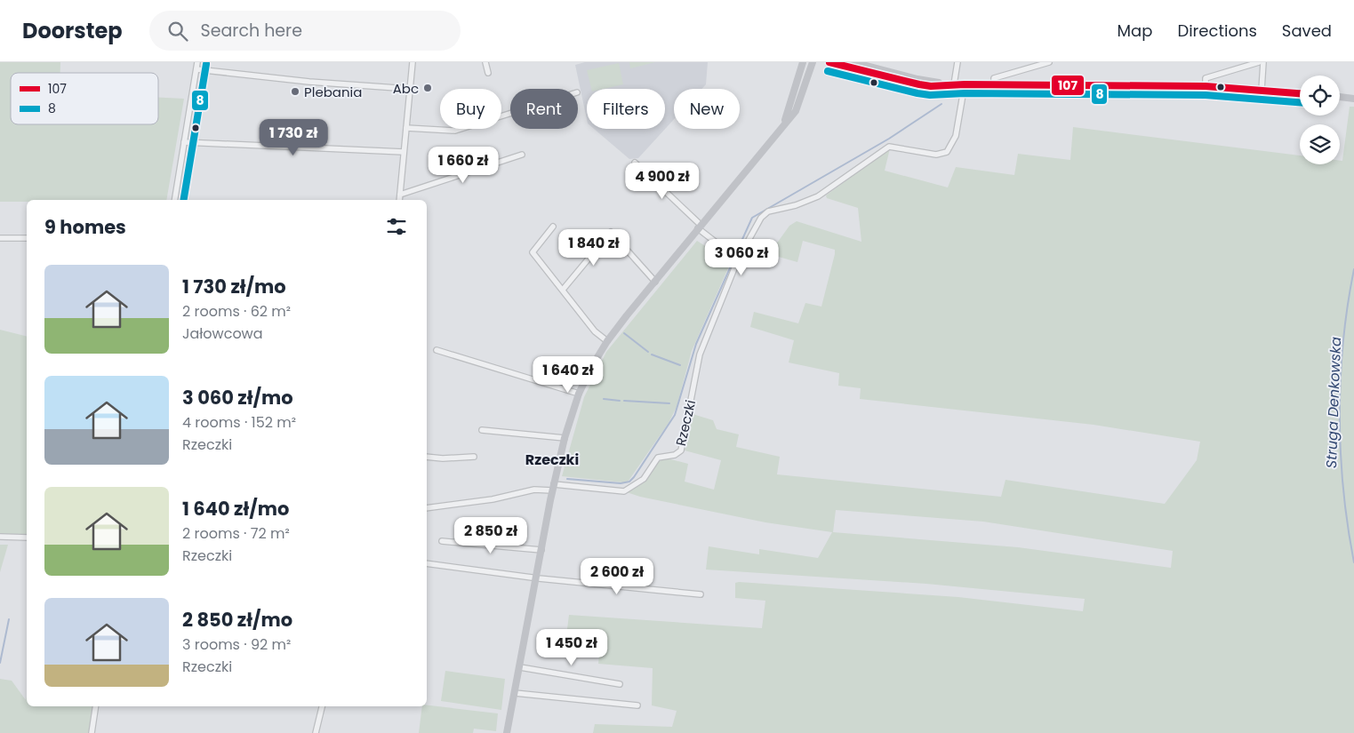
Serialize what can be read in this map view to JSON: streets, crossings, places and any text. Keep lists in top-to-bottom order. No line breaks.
{"streets":{"street":["Rzeczki"]},"districts":["Rzeczki"],"water":["Struga Denkowska"],"places":["Abc","Plebania"],"lines":["transit line 107","transit line 8"],"legend":["107","8"],"page":{"header":"Doorstep","search":"Search here","nav":["Map","Directions","Saved"],"chip":["Buy","Rent","Filters","New"],"price":["1 730 zł","1 660 zł","4 900 zł","1 840 zł","3 060 zł","1 640 zł","2 850 zł","2 600 zł","1 450 zł"],"heading":"9 homes","list":[{"name":"1 730 zł/mo","note":"2 rooms · 62 m² · Jałowcowa"},{"name":"3 060 zł/mo","note":"4 rooms · 152 m² · Rzeczki"},{"name":"1 640 zł/mo","note":"2 rooms · 72 m² · Rzeczki"},{"name":"2 850 zł/mo","note":"3 rooms · 92 m² · Rzeczki"}]}}
